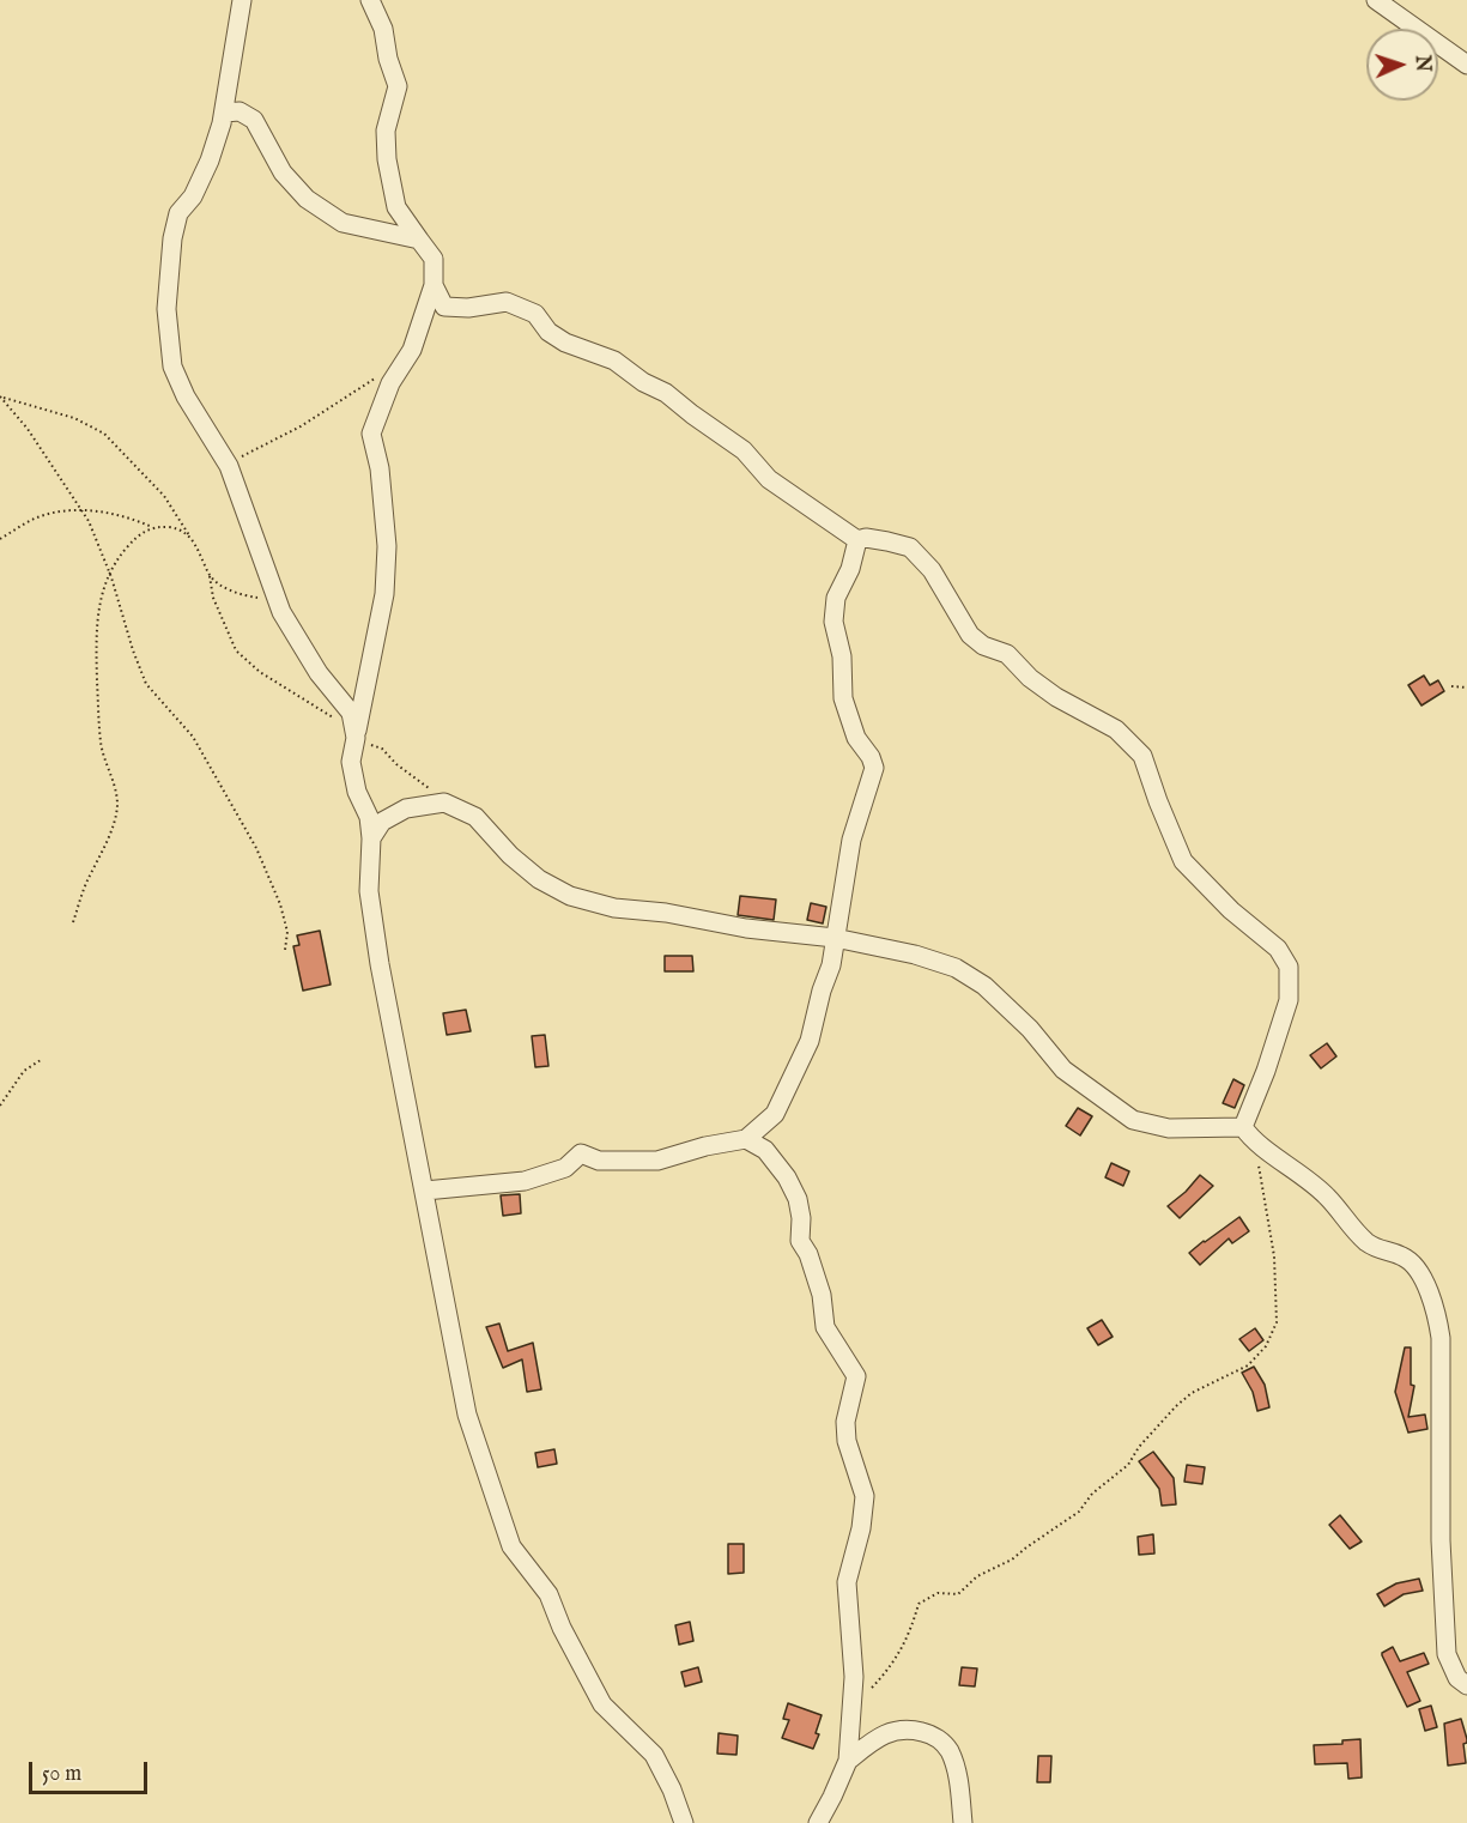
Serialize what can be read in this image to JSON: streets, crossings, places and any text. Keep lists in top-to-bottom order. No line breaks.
{"scale_bar":"50 m","north":"right"}
